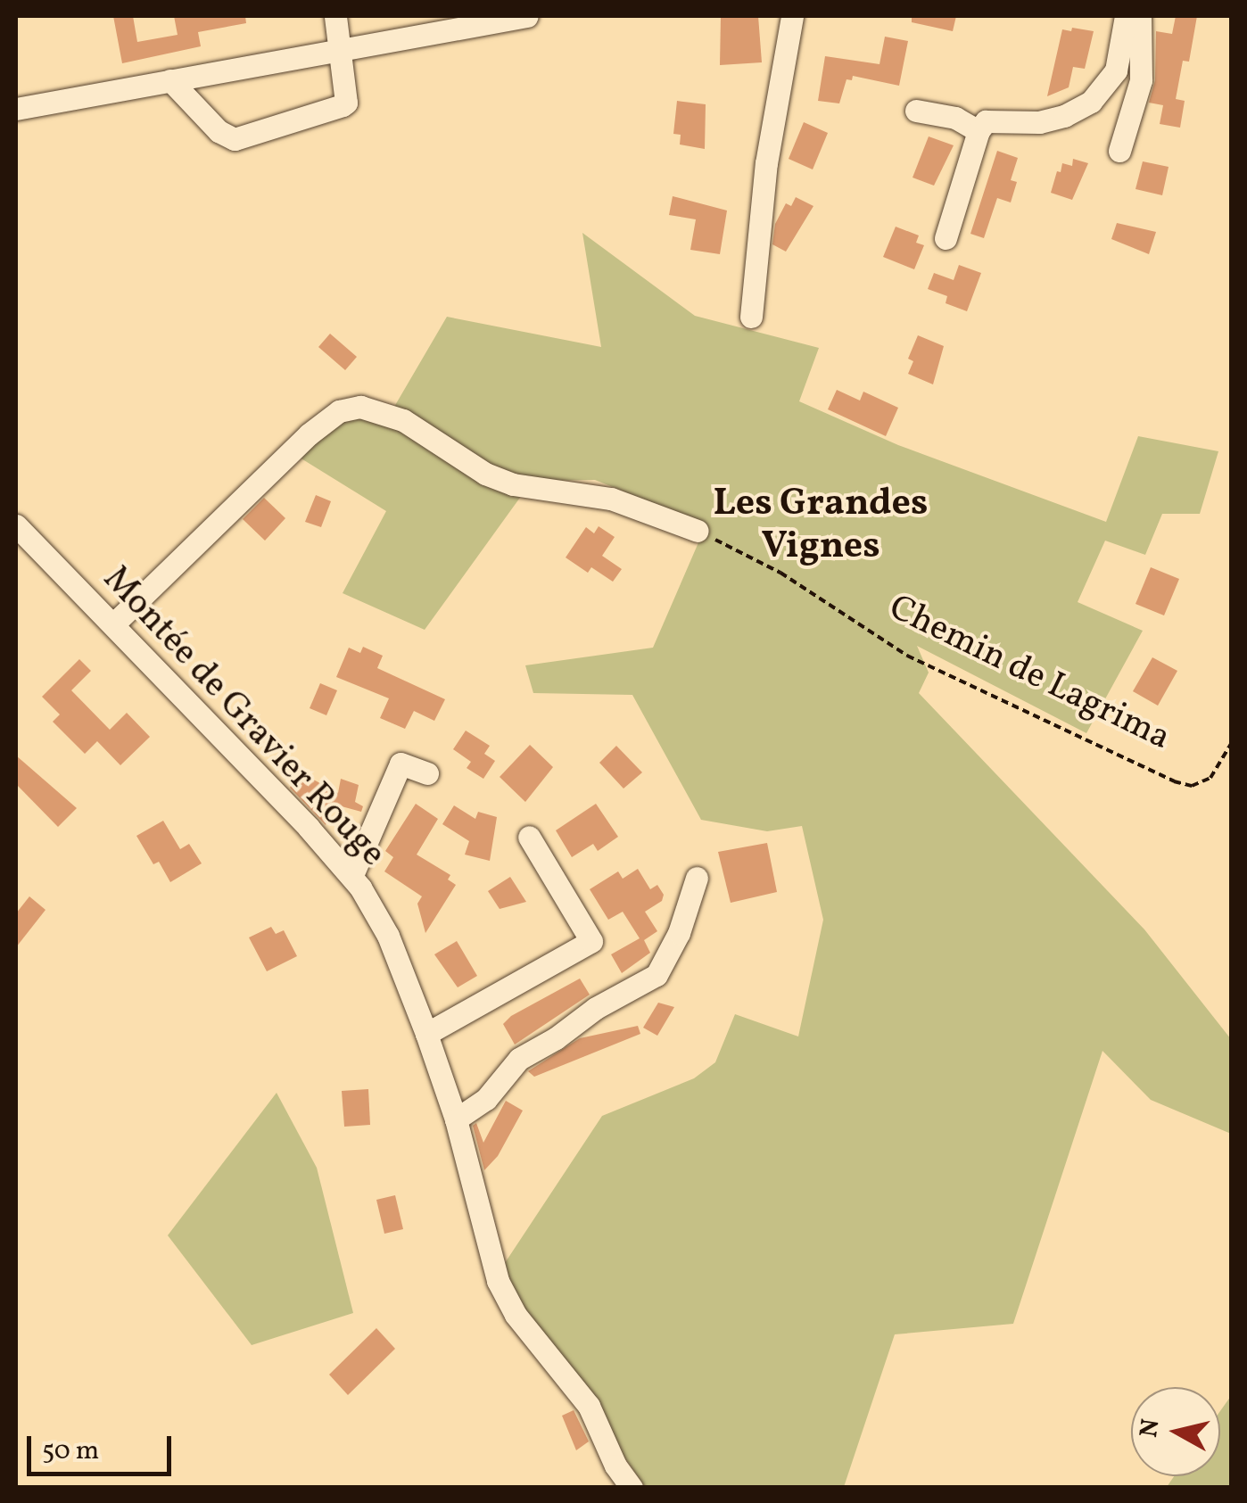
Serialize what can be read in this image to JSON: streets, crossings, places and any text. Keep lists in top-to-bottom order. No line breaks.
{"streets":{"street":["Montée de Gravier Rouge"],"path":["Chemin de Lagrima"]},"districts":["Les Grandes Vignes"],"scale_bar":"50 m","north":"left"}
